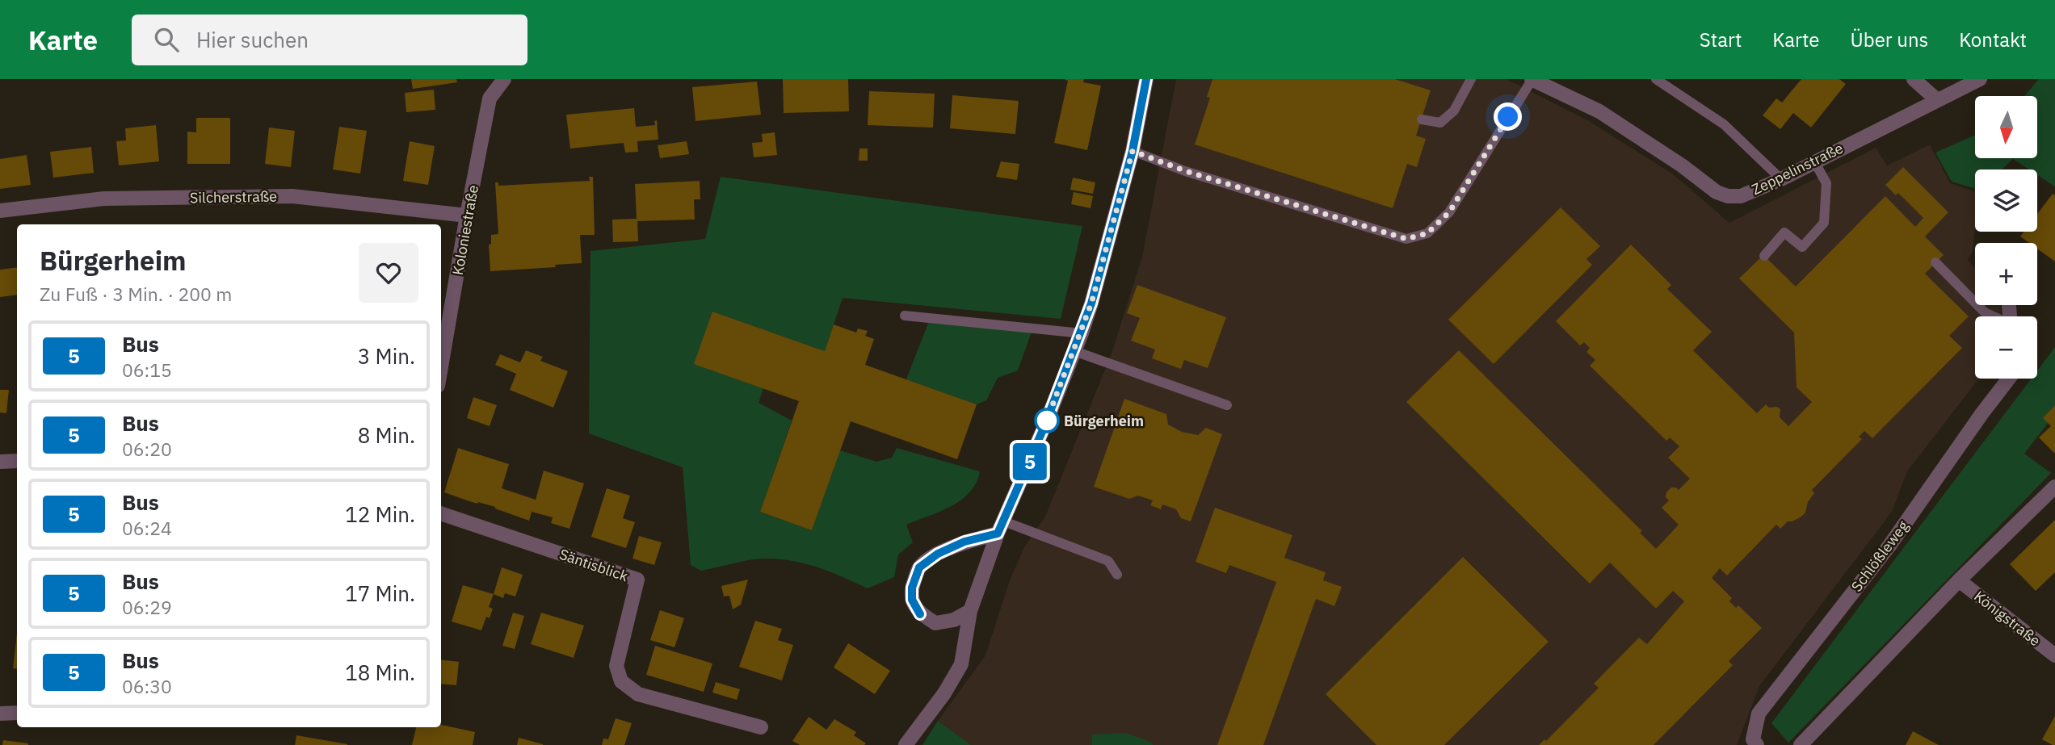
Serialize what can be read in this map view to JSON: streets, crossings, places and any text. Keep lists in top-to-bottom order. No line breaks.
{"streets":{"street":["Zeppelinstraße","Silcherstraße","Koloniestraße","Schlößleweg","Säntisblick","Königstraße"]},"crossings":[["Silcherstraße","Koloniestraße"]],"places":["Bürgerheim"],"lines":["bus line 5"],"north":"bottom","page":{"header":"Karte","search":"Hier suchen","nav":["Start","Karte","Über uns","Kontakt"],"on_map":"5","map_buttons":["+","−"],"heading":["Bürgerheim","Zu Fuß · 3 Min. · 200 m"],"list":[{"mark":"5","name":"Bus","note":"06:15","value":"3 Min."},{"mark":"5","name":"Bus","note":"06:20","value":"8 Min."},{"mark":"5","name":"Bus","note":"06:24","value":"12 Min."},{"mark":"5","name":"Bus","note":"06:29","value":"17 Min."},{"mark":"5","name":"Bus","note":"06:30","value":"18 Min."}]}}
